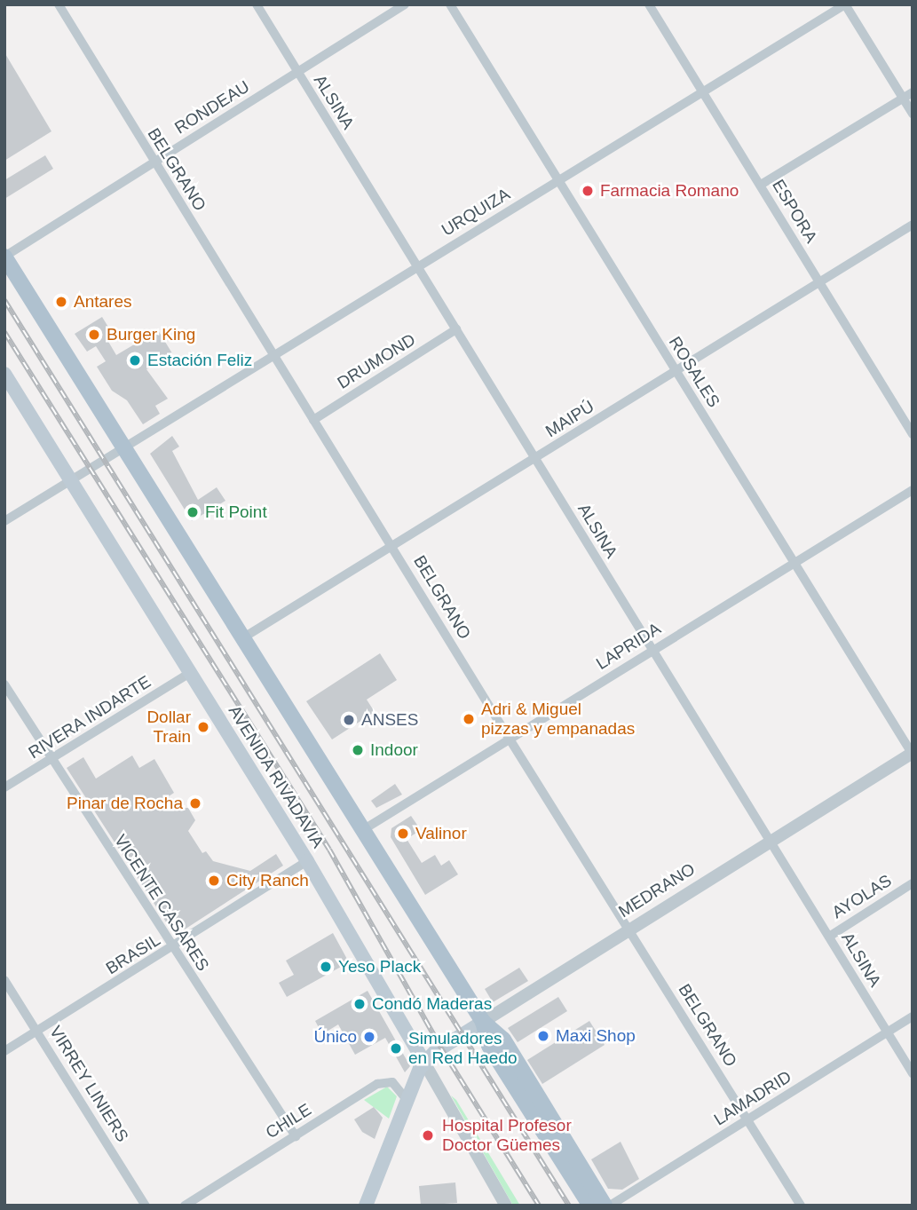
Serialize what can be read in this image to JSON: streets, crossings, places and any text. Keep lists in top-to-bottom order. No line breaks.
{"streets":{"main road":["AVENIDA RIVADAVIA","MEDRANO"],"street":["ALSINA","RONDEAU","BELGRANO","ESPORA","URQUIZA","DRUMOND","ROSALES","MAIPÚ","LAPRIDA","RIVERA INDARTE","AYOLAS","VICENTE CASARES","BRASIL","VIRREY LINIERS","LAMADRID","CHILE"]},"crossings":[["ALSINA","RONDEAU"],["ALSINA","URQUIZA"],["ALSINA","DRUMOND"],["ALSINA","MAIPÚ"],["ALSINA","LAPRIDA"],["ALSINA","MEDRANO"],["ALSINA","AYOLAS"],["ALSINA","LAMADRID"],["RONDEAU","BELGRANO"],["BELGRANO","URQUIZA"],["BELGRANO","DRUMOND"],["BELGRANO","MAIPÚ"],["BELGRANO","LAPRIDA"],["BELGRANO","MEDRANO"],["BELGRANO","LAMADRID"],["ESPORA","URQUIZA"],["ESPORA","MAIPÚ"],["URQUIZA","ROSALES"],["URQUIZA","AVENIDA RIVADAVIA"],["ROSALES","MAIPÚ"],["ROSALES","LAPRIDA"],["ROSALES","MEDRANO"],["RIVERA INDARTE","AVENIDA RIVADAVIA"],["RIVERA INDARTE","VICENTE CASARES"],["AVENIDA RIVADAVIA","MEDRANO"],["AVENIDA RIVADAVIA","BRASIL"],["VICENTE CASARES","BRASIL"],["VICENTE CASARES","CHILE"],["BRASIL","VIRREY LINIERS"]],"places":["Farmacia Romano","Antares","Burger King","Estación Feliz","Fit Point","Adri & Miguel pizzas y empanadas","ANSES","Dollar Train","Indoor","Pinar de Rocha","Valinor","City Ranch","Yeso Plack","Condó Maderas","Maxi Shop","Único","Simuladores en Red Haedo","Hospital Profesor Doctor Güemes"]}
